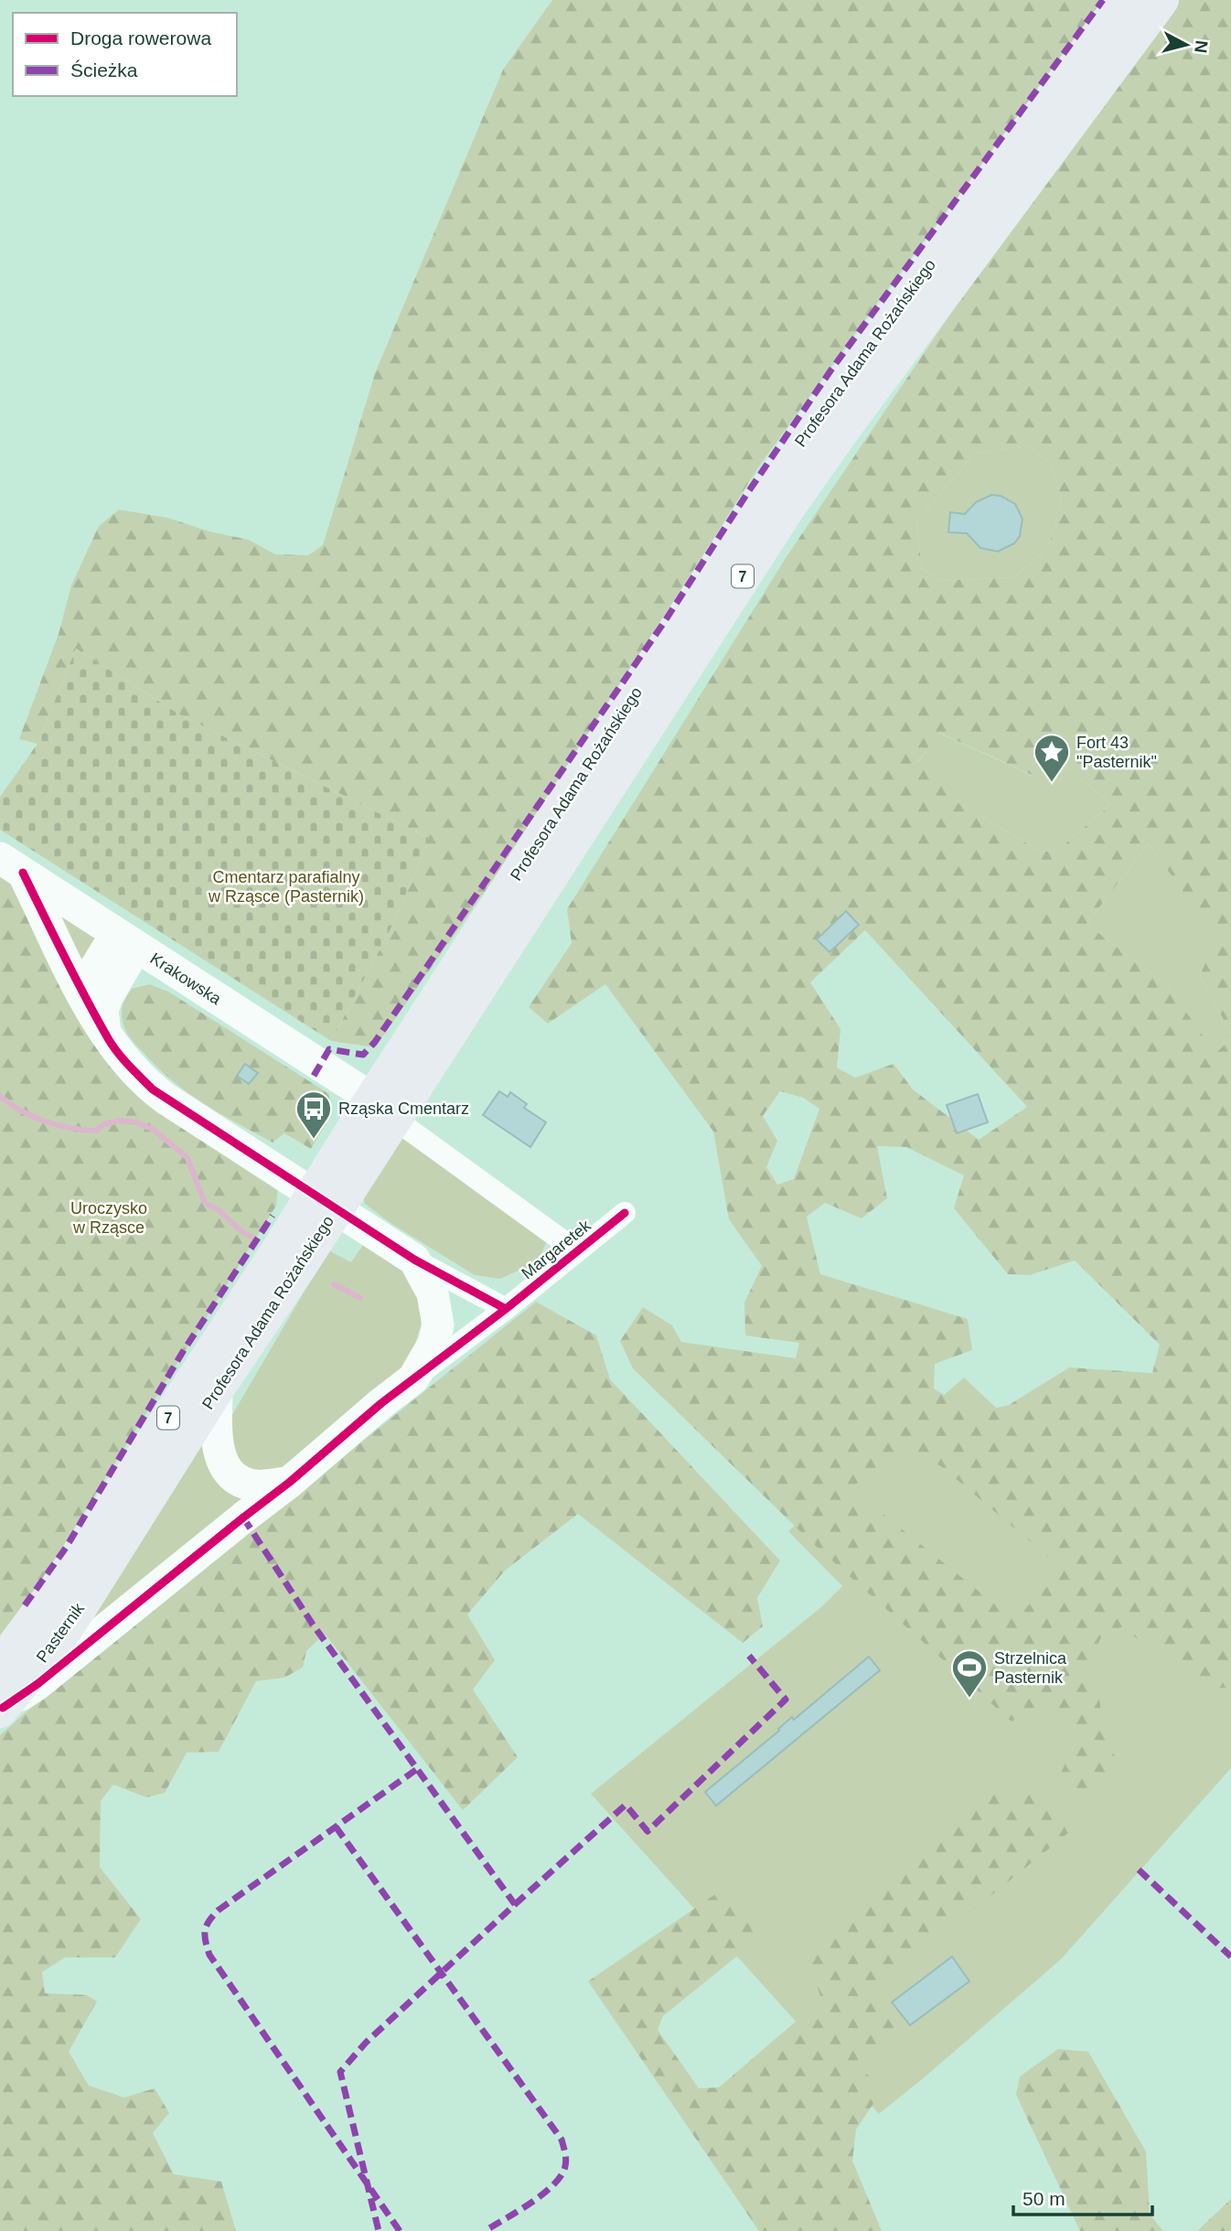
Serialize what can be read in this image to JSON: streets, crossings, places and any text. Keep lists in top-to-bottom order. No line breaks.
{"streets":{"main road":["Profesora Adama Rożańskiego","7","Pasternik"],"street":["Krakowska","Margaretek"]},"crossings":[["Profesora Adama Rożańskiego","Krakowska"],["Profesora Adama Rożańskiego","Pasternik"]],"parks":["Cmentarz parafialny w Rząsce (Pasternik)","Uroczysko w Rząsce"],"places":{"place":["Fort 43 \"Pasternik\""],"bus stop":["Rząska Cmentarz"],"sports":["Strzelnica Pasternik"]},"legend":["Droga rowerowa","Ścieżka"],"scale_bar":"50 m","north":"right"}
